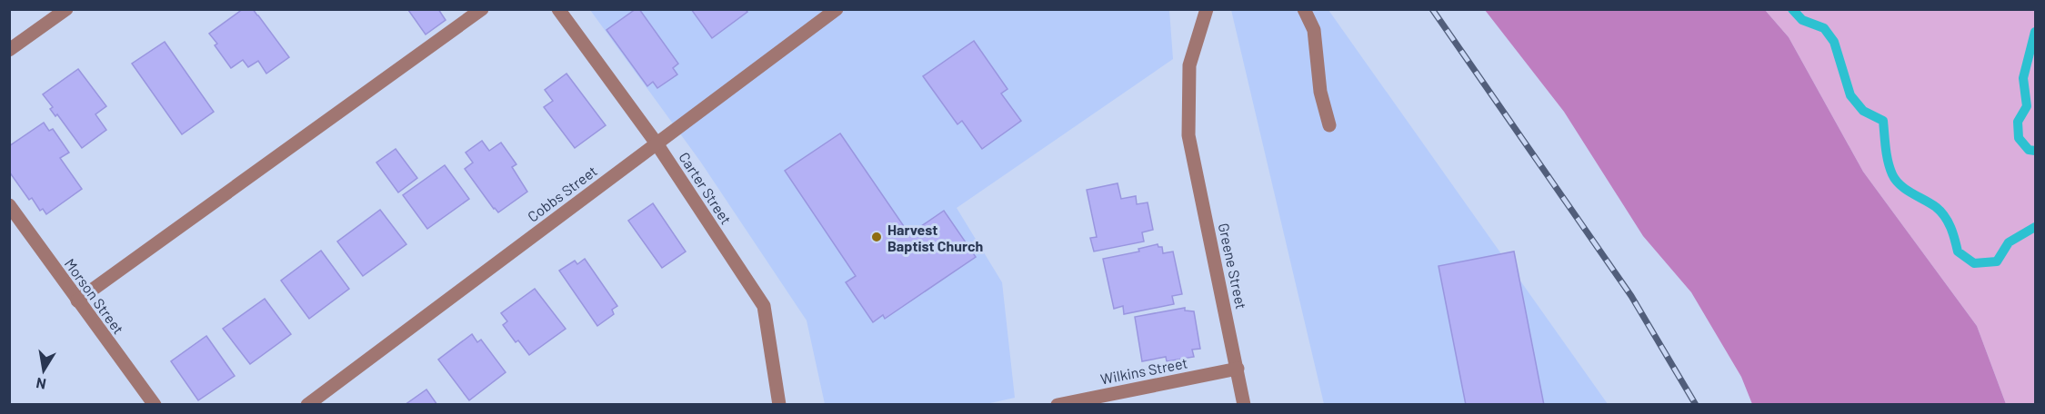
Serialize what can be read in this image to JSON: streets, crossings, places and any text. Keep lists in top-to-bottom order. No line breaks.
{"streets":{"street":["Carter Street","Cobbs Street","Greene Street","Morson Street","Wilkins Street"]},"crossings":[["Carter Street","Cobbs Street"],["Greene Street","Wilkins Street"]],"places":["Harvest Baptist Church"],"north":"bottom"}
